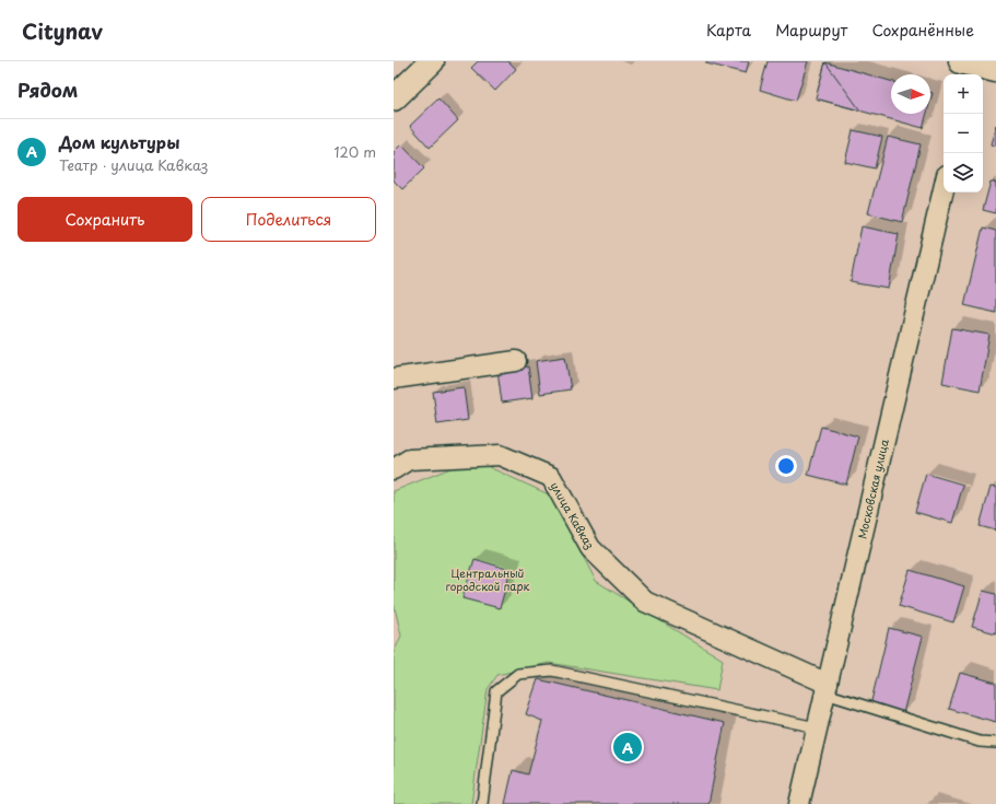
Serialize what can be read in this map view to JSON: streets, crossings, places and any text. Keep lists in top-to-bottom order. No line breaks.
{"streets":{"street":["Московская улица","улица Кавказ"]},"crossings":[["Московская улица","улица Кавказ"]],"parks":["Центральный городской парк"],"north":"right","page":{"header":"Citynav","nav":["Карта","Маршрут","Сохранённые"],"heading":"Рядом","map_buttons":["+","−"],"list":[{"mark":"A","name":"Дом культуры","note":"Театр · улица Кавказ","value":"120 m"}],"buttons":["Сохранить","Поделиться"],"pins":"A"}}
